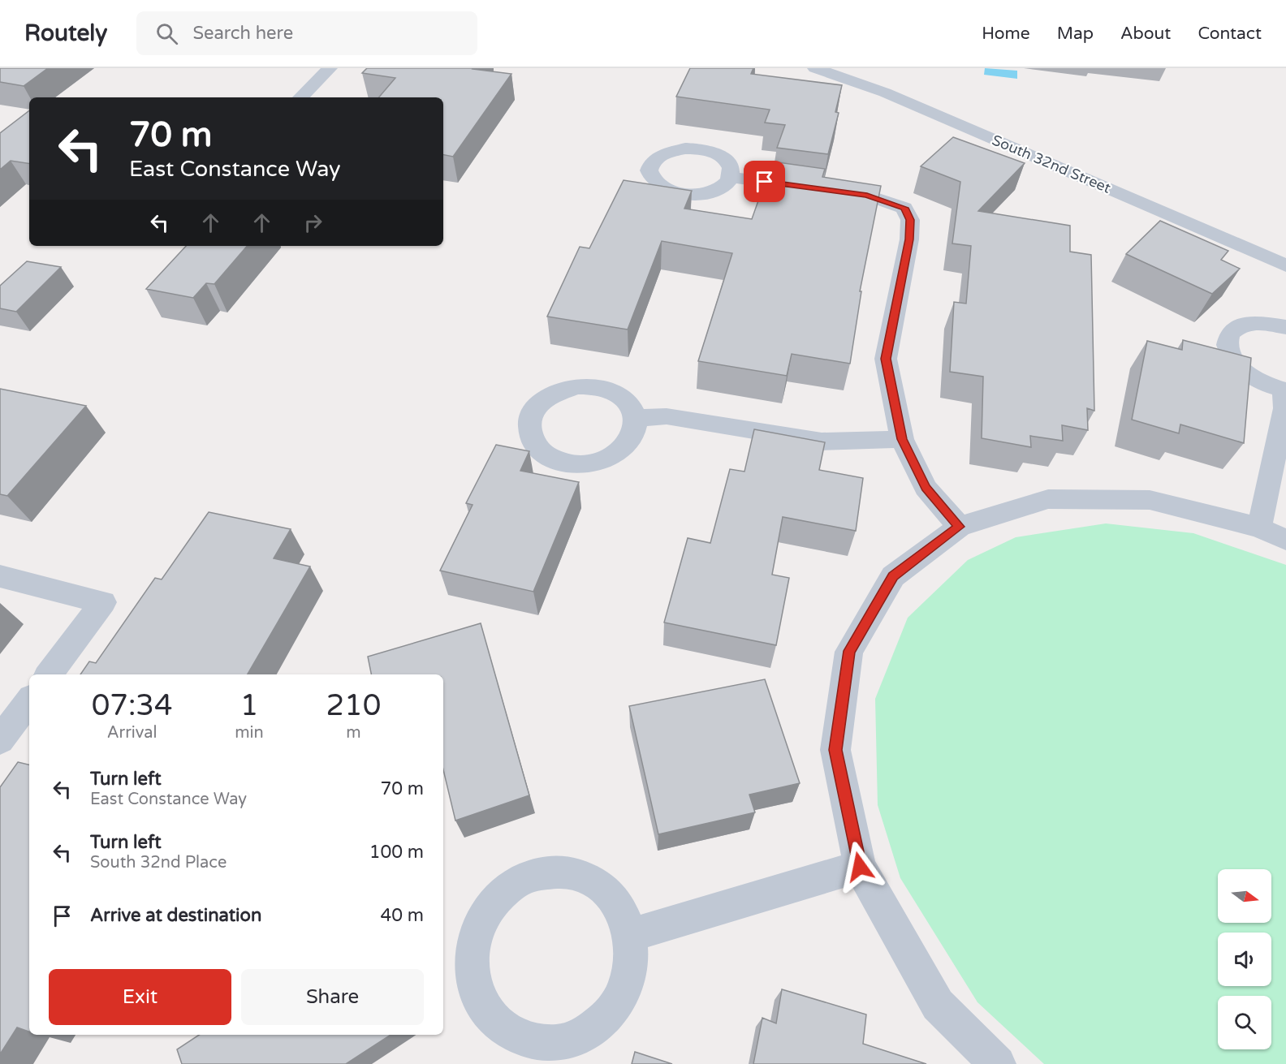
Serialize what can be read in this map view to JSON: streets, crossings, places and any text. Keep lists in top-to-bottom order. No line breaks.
{"streets":{"street":["South 32nd Street"]},"north":"right","page":{"header":"Routely","search":"Search here","nav":["Home","Map","About","Contact"],"turn":["70 m","East Constance Way"],"eta":["07:34","Arrival","1","min","210","m"],"list":[{"name":"Turn left","note":"East Constance Way","value":"70 m"},{"name":"Turn left","note":"South 32nd Place","value":"100 m"},{"name":"Arrive at destination","value":"40 m"}],"buttons":["Exit","Share"]}}
